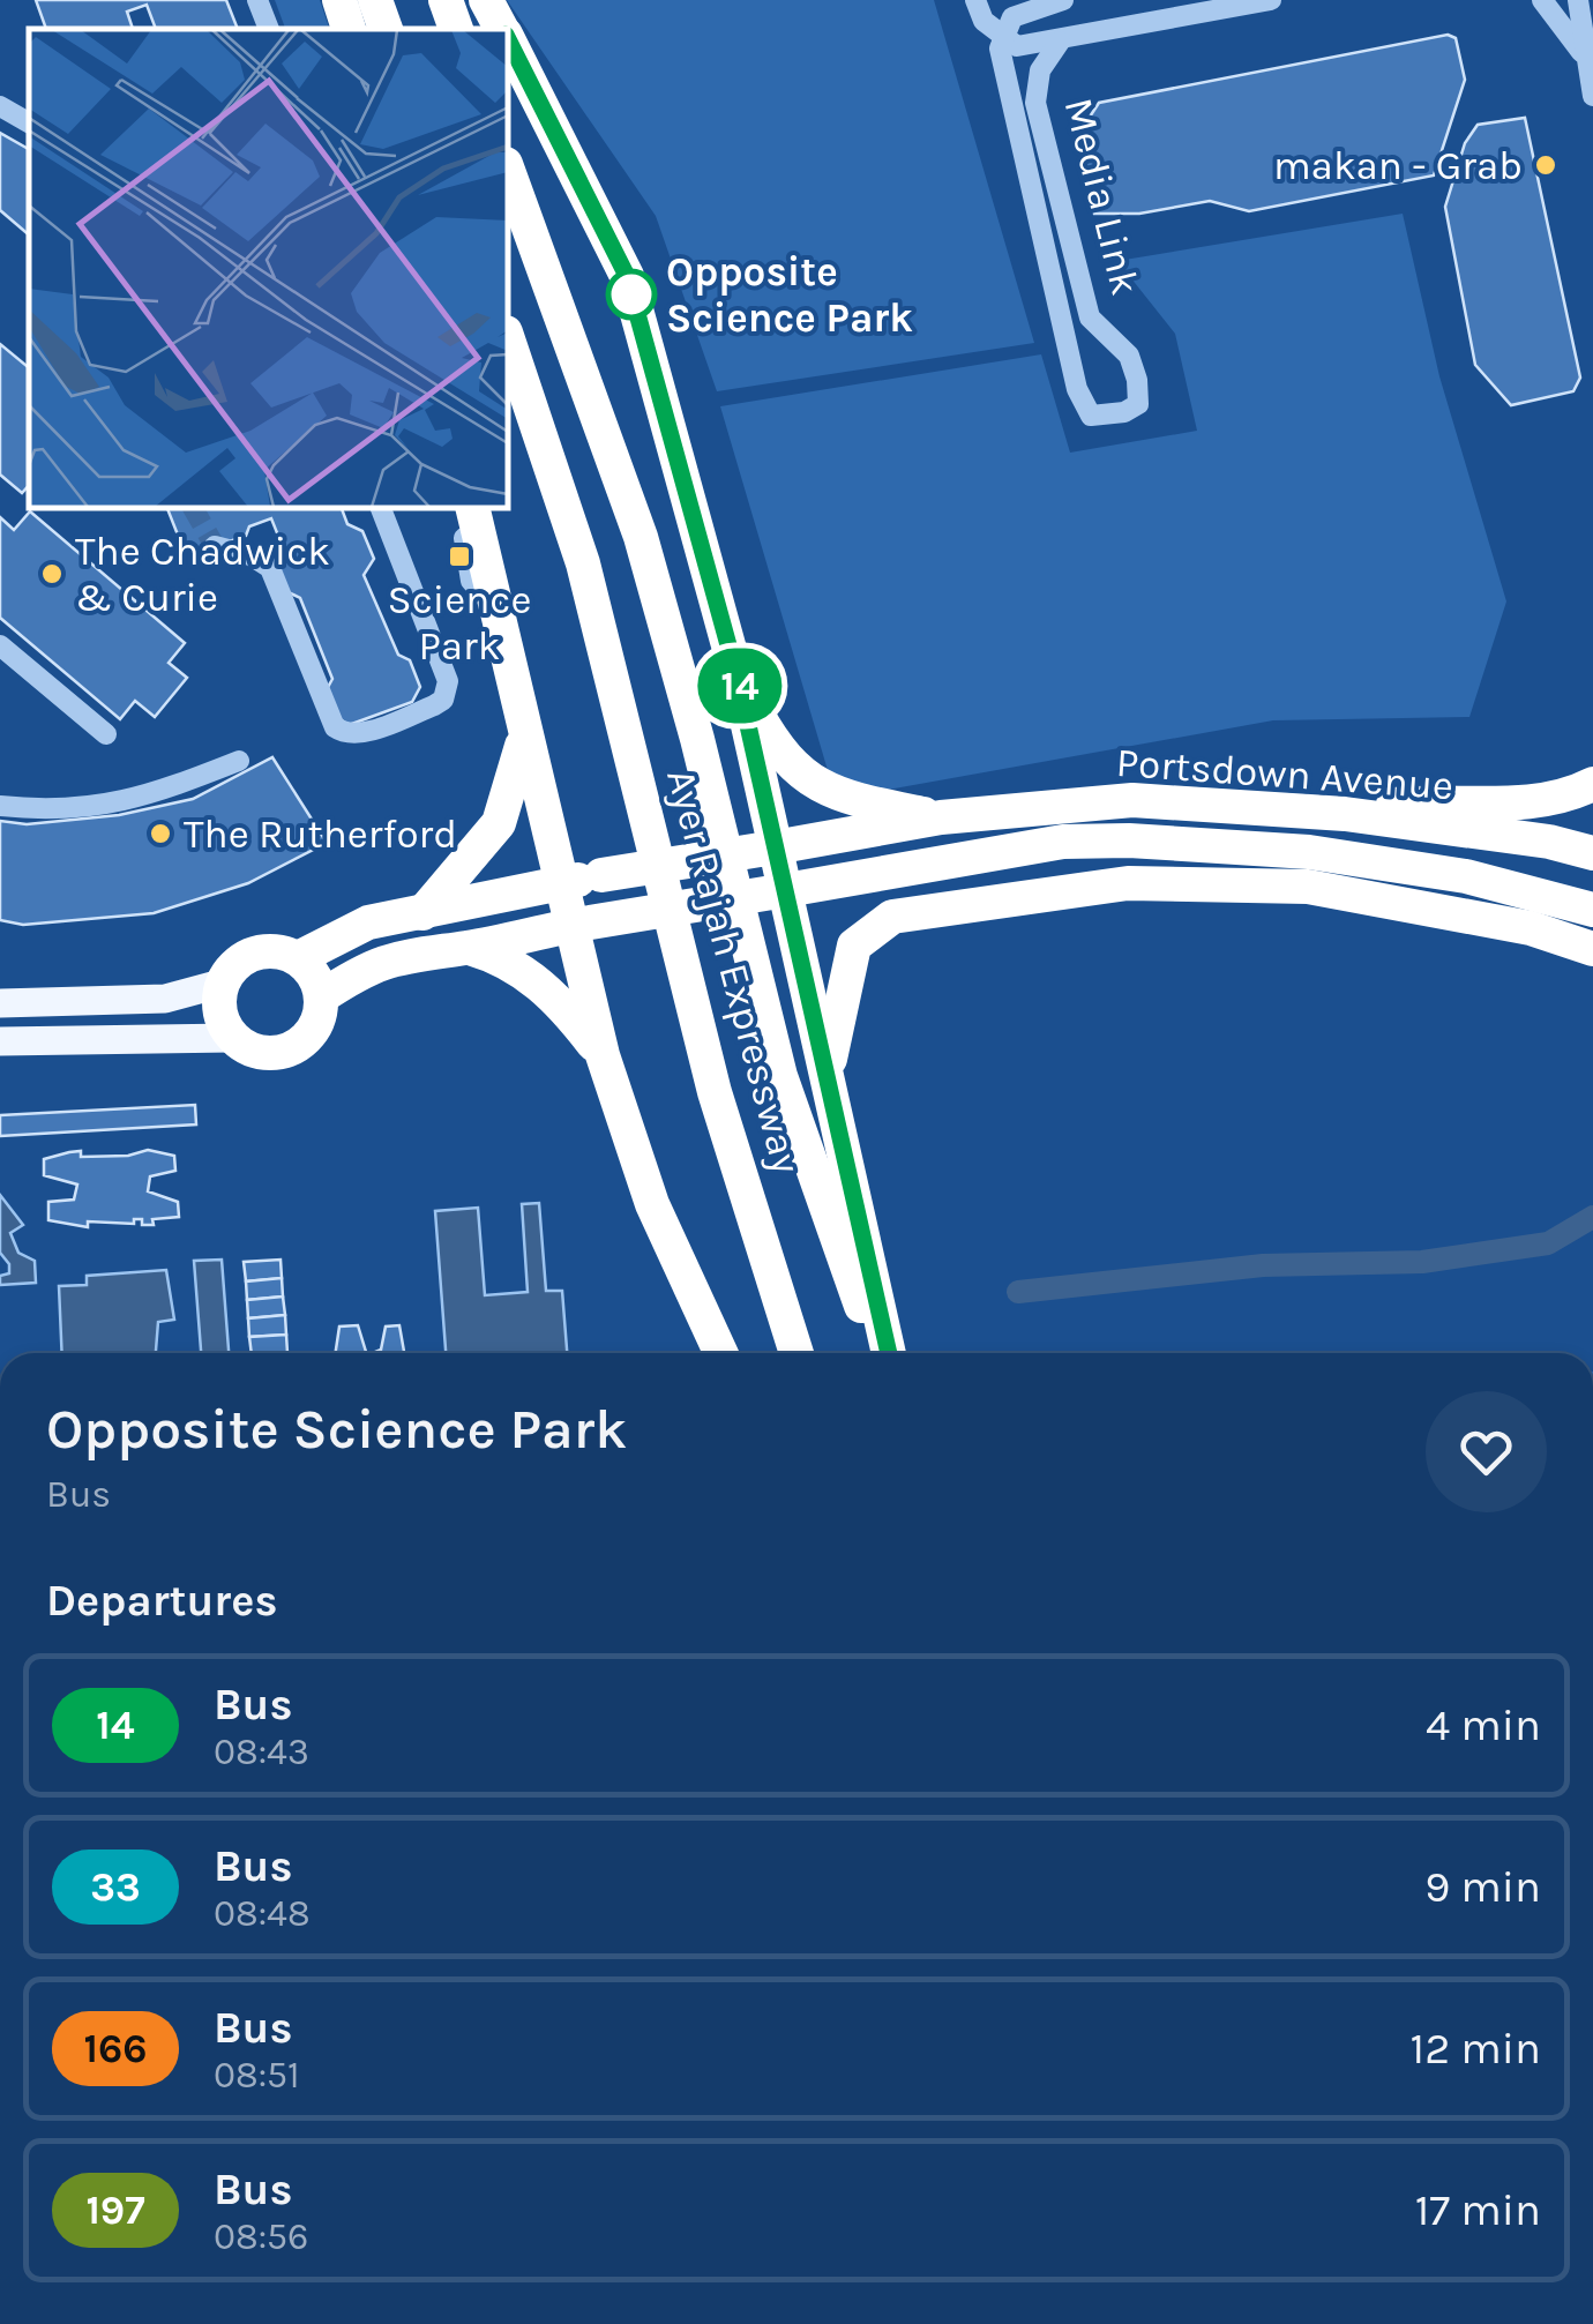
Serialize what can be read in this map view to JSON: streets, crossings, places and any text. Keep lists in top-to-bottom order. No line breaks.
{"streets":{"highway":["Portsdown Avenue","Ayer Rajah Expressway"],"street":["Media Link"]},"places":{"other":["makan - Grab","Opposite Science Park","The Chadwick & Curie","The Rutherford"],"transit":["Science Park"]},"lines":["bus line 14"],"page":{"on_map":"14","heading":[["Opposite Science Park","Bus"],"Departures"],"list":[{"mark":"14","name":"Bus","note":"08:43","value":"4 min"},{"mark":"33","name":"Bus","note":"08:48","value":"9 min"},{"mark":"166","name":"Bus","note":"08:51","value":"12 min"},{"mark":"197","name":"Bus","note":"08:56","value":"17 min"}]}}
